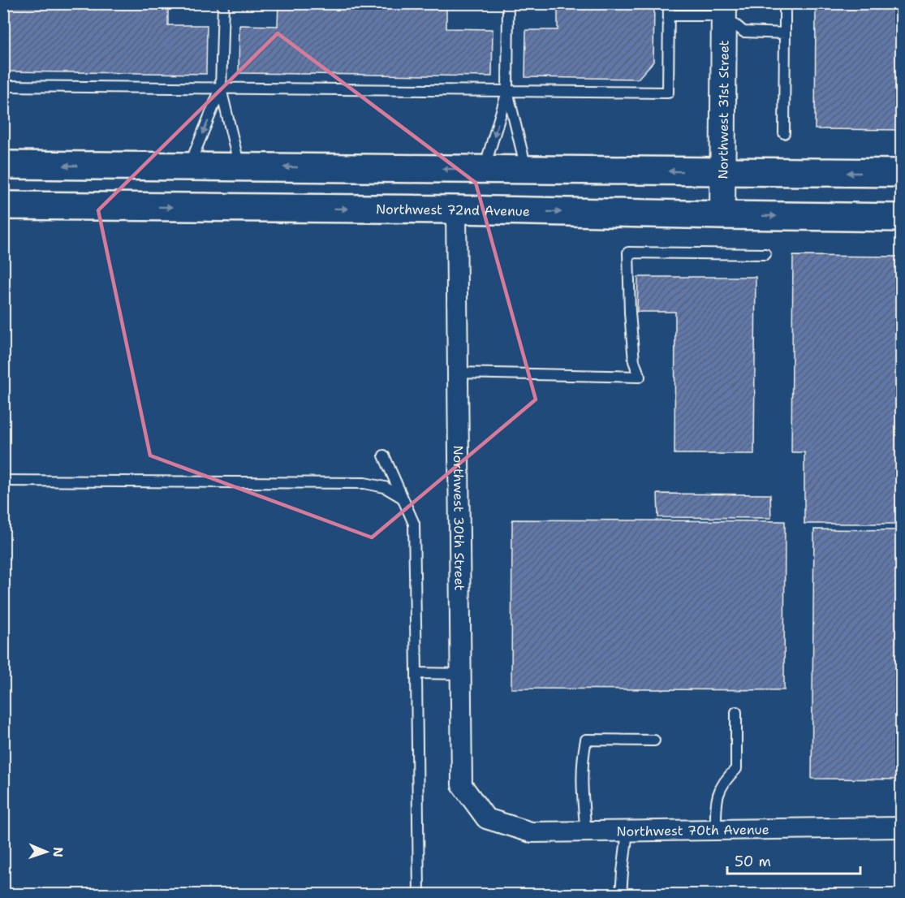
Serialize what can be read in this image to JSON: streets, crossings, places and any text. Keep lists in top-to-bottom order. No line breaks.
{"streets":{"main road":["Northwest 72nd Avenue"],"street":["Northwest 31st Street","Northwest 30th Street","Northwest 70th Avenue"]},"crossings":[["Northwest 31st Street","Northwest 72nd Avenue"],["Northwest 72nd Avenue","Northwest 30th Street"],["Northwest 30th Street","Northwest 70th Avenue"]],"scale_bar":"50 m","north":"right"}
